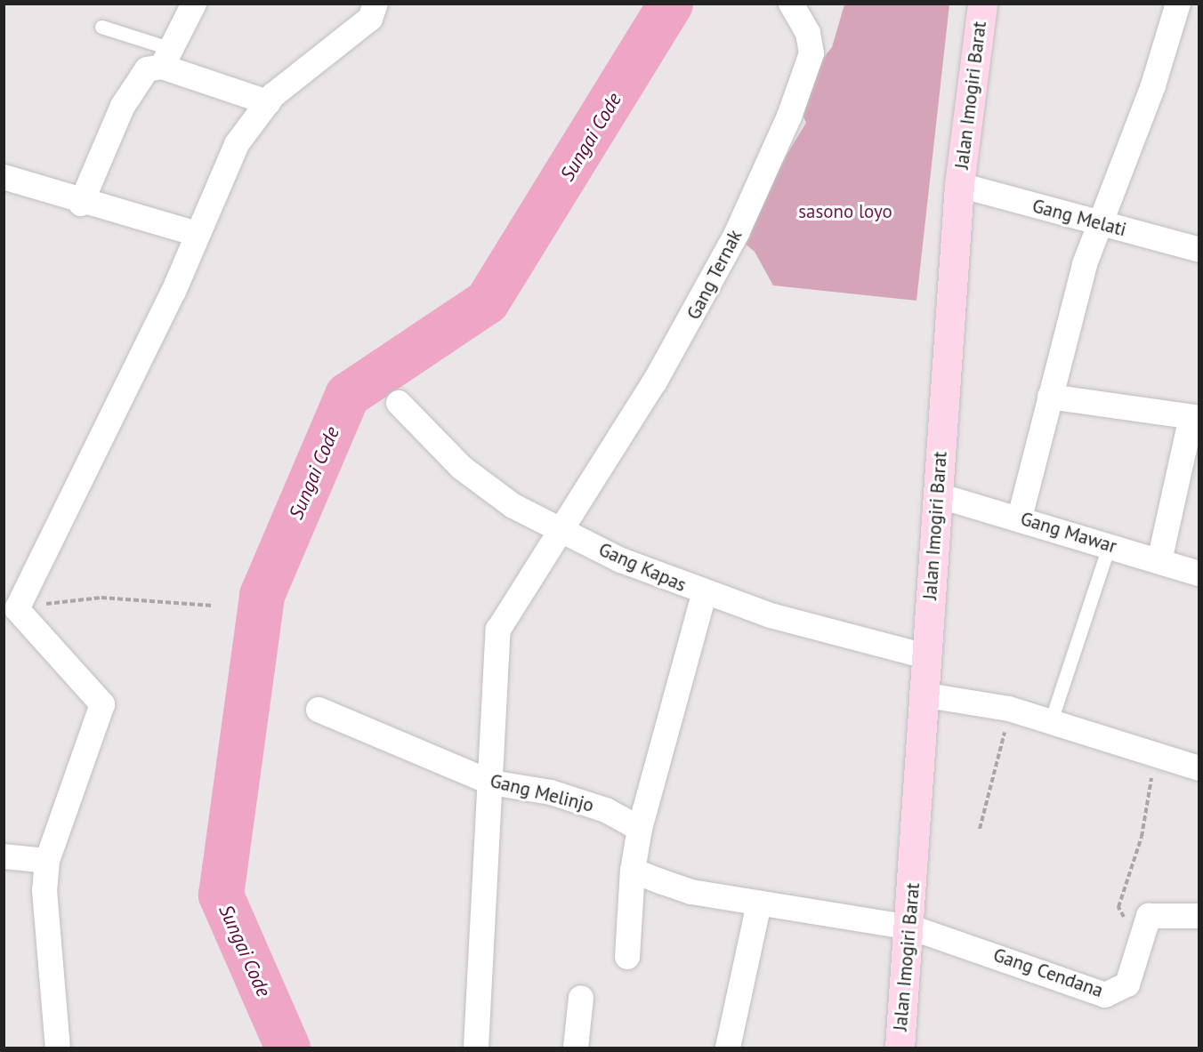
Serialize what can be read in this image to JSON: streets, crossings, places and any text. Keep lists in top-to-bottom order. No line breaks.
{"streets":{"main road":["Jalan Imogiri Barat"],"street":["Gang Melati","Gang Ternak","Gang Mawar","Gang Kapas","Gang Melinjo","Gang Cendana"]},"crossings":[["Jalan Imogiri Barat","Gang Melati"],["Jalan Imogiri Barat","Gang Mawar"],["Jalan Imogiri Barat","Gang Kapas"],["Jalan Imogiri Barat","Gang Cendana"],["Gang Ternak","Gang Kapas"],["Gang Ternak","Gang Melinjo"]],"water":["Sungai Code"],"parks":["sasono loyo"]}
